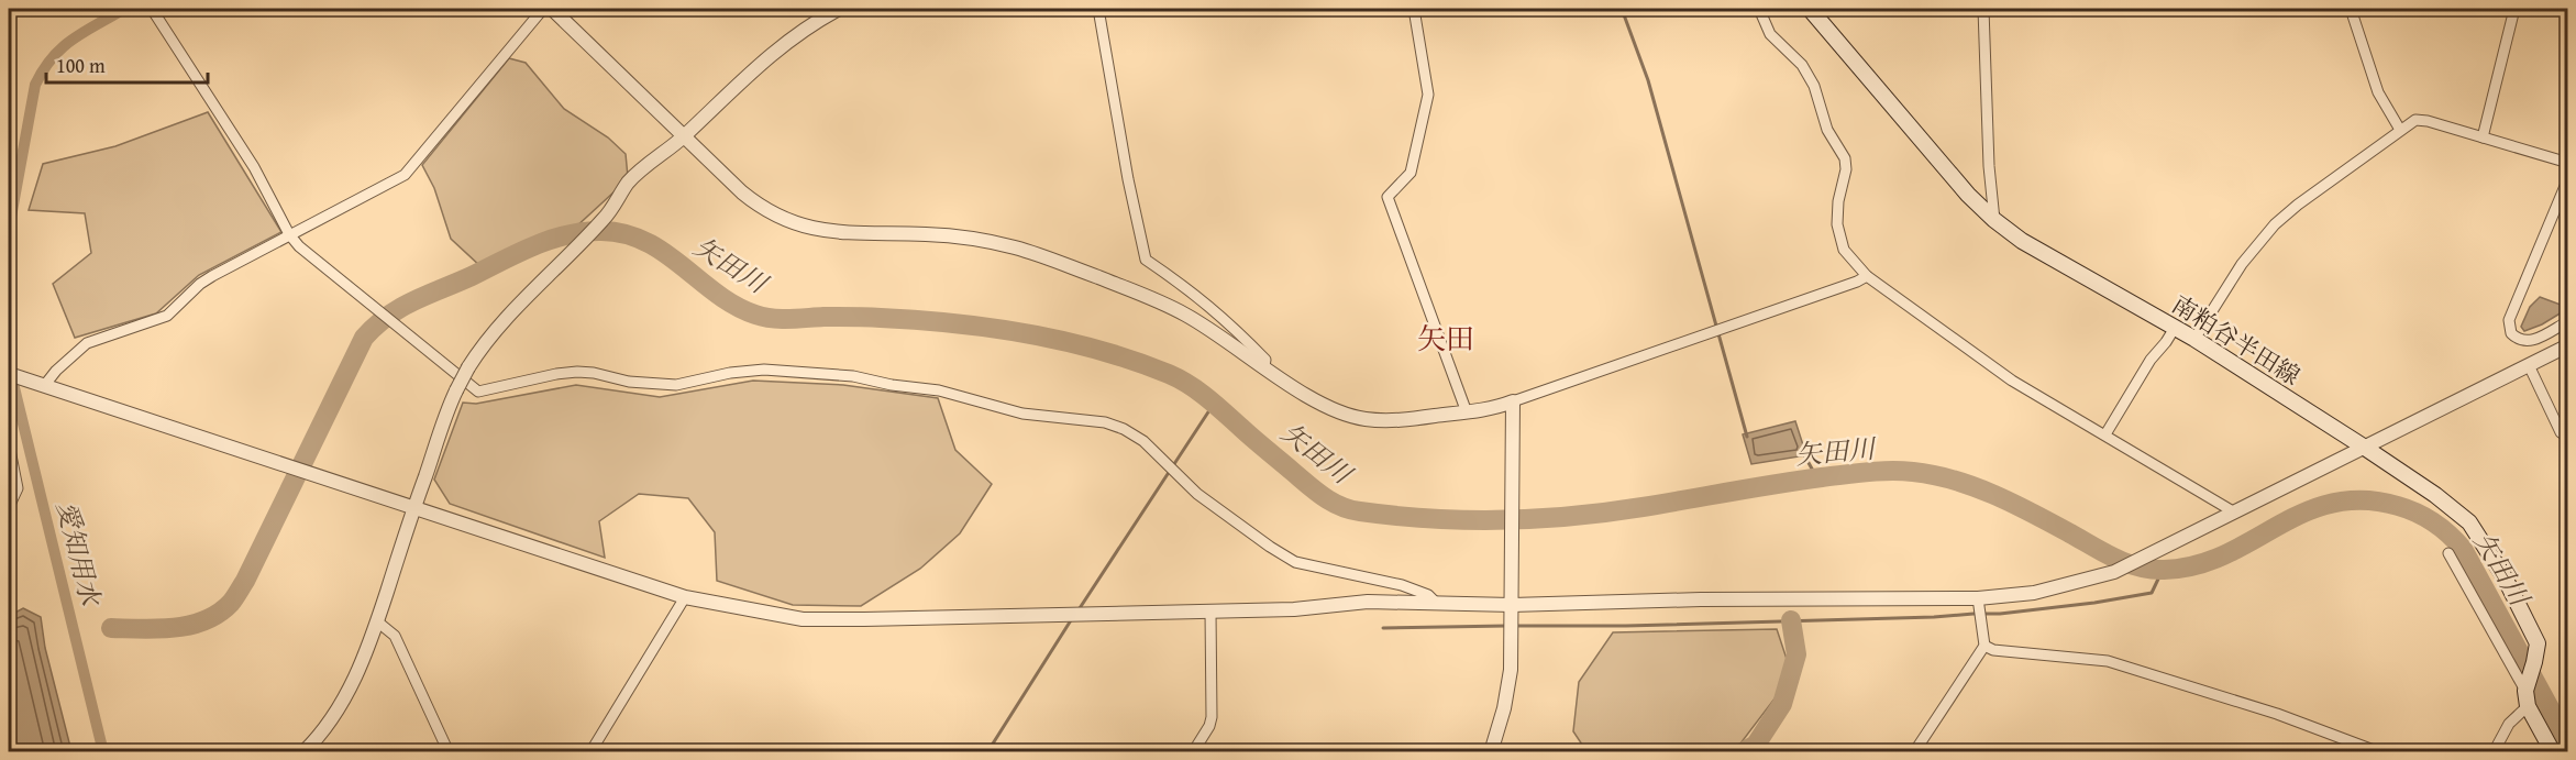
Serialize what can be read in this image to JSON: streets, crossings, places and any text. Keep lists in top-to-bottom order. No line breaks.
{"streets":{"main road":["南粕谷半田線"]},"districts":["矢田"],"water":["矢田川","愛知用水"],"scale_bar":"100 m"}
